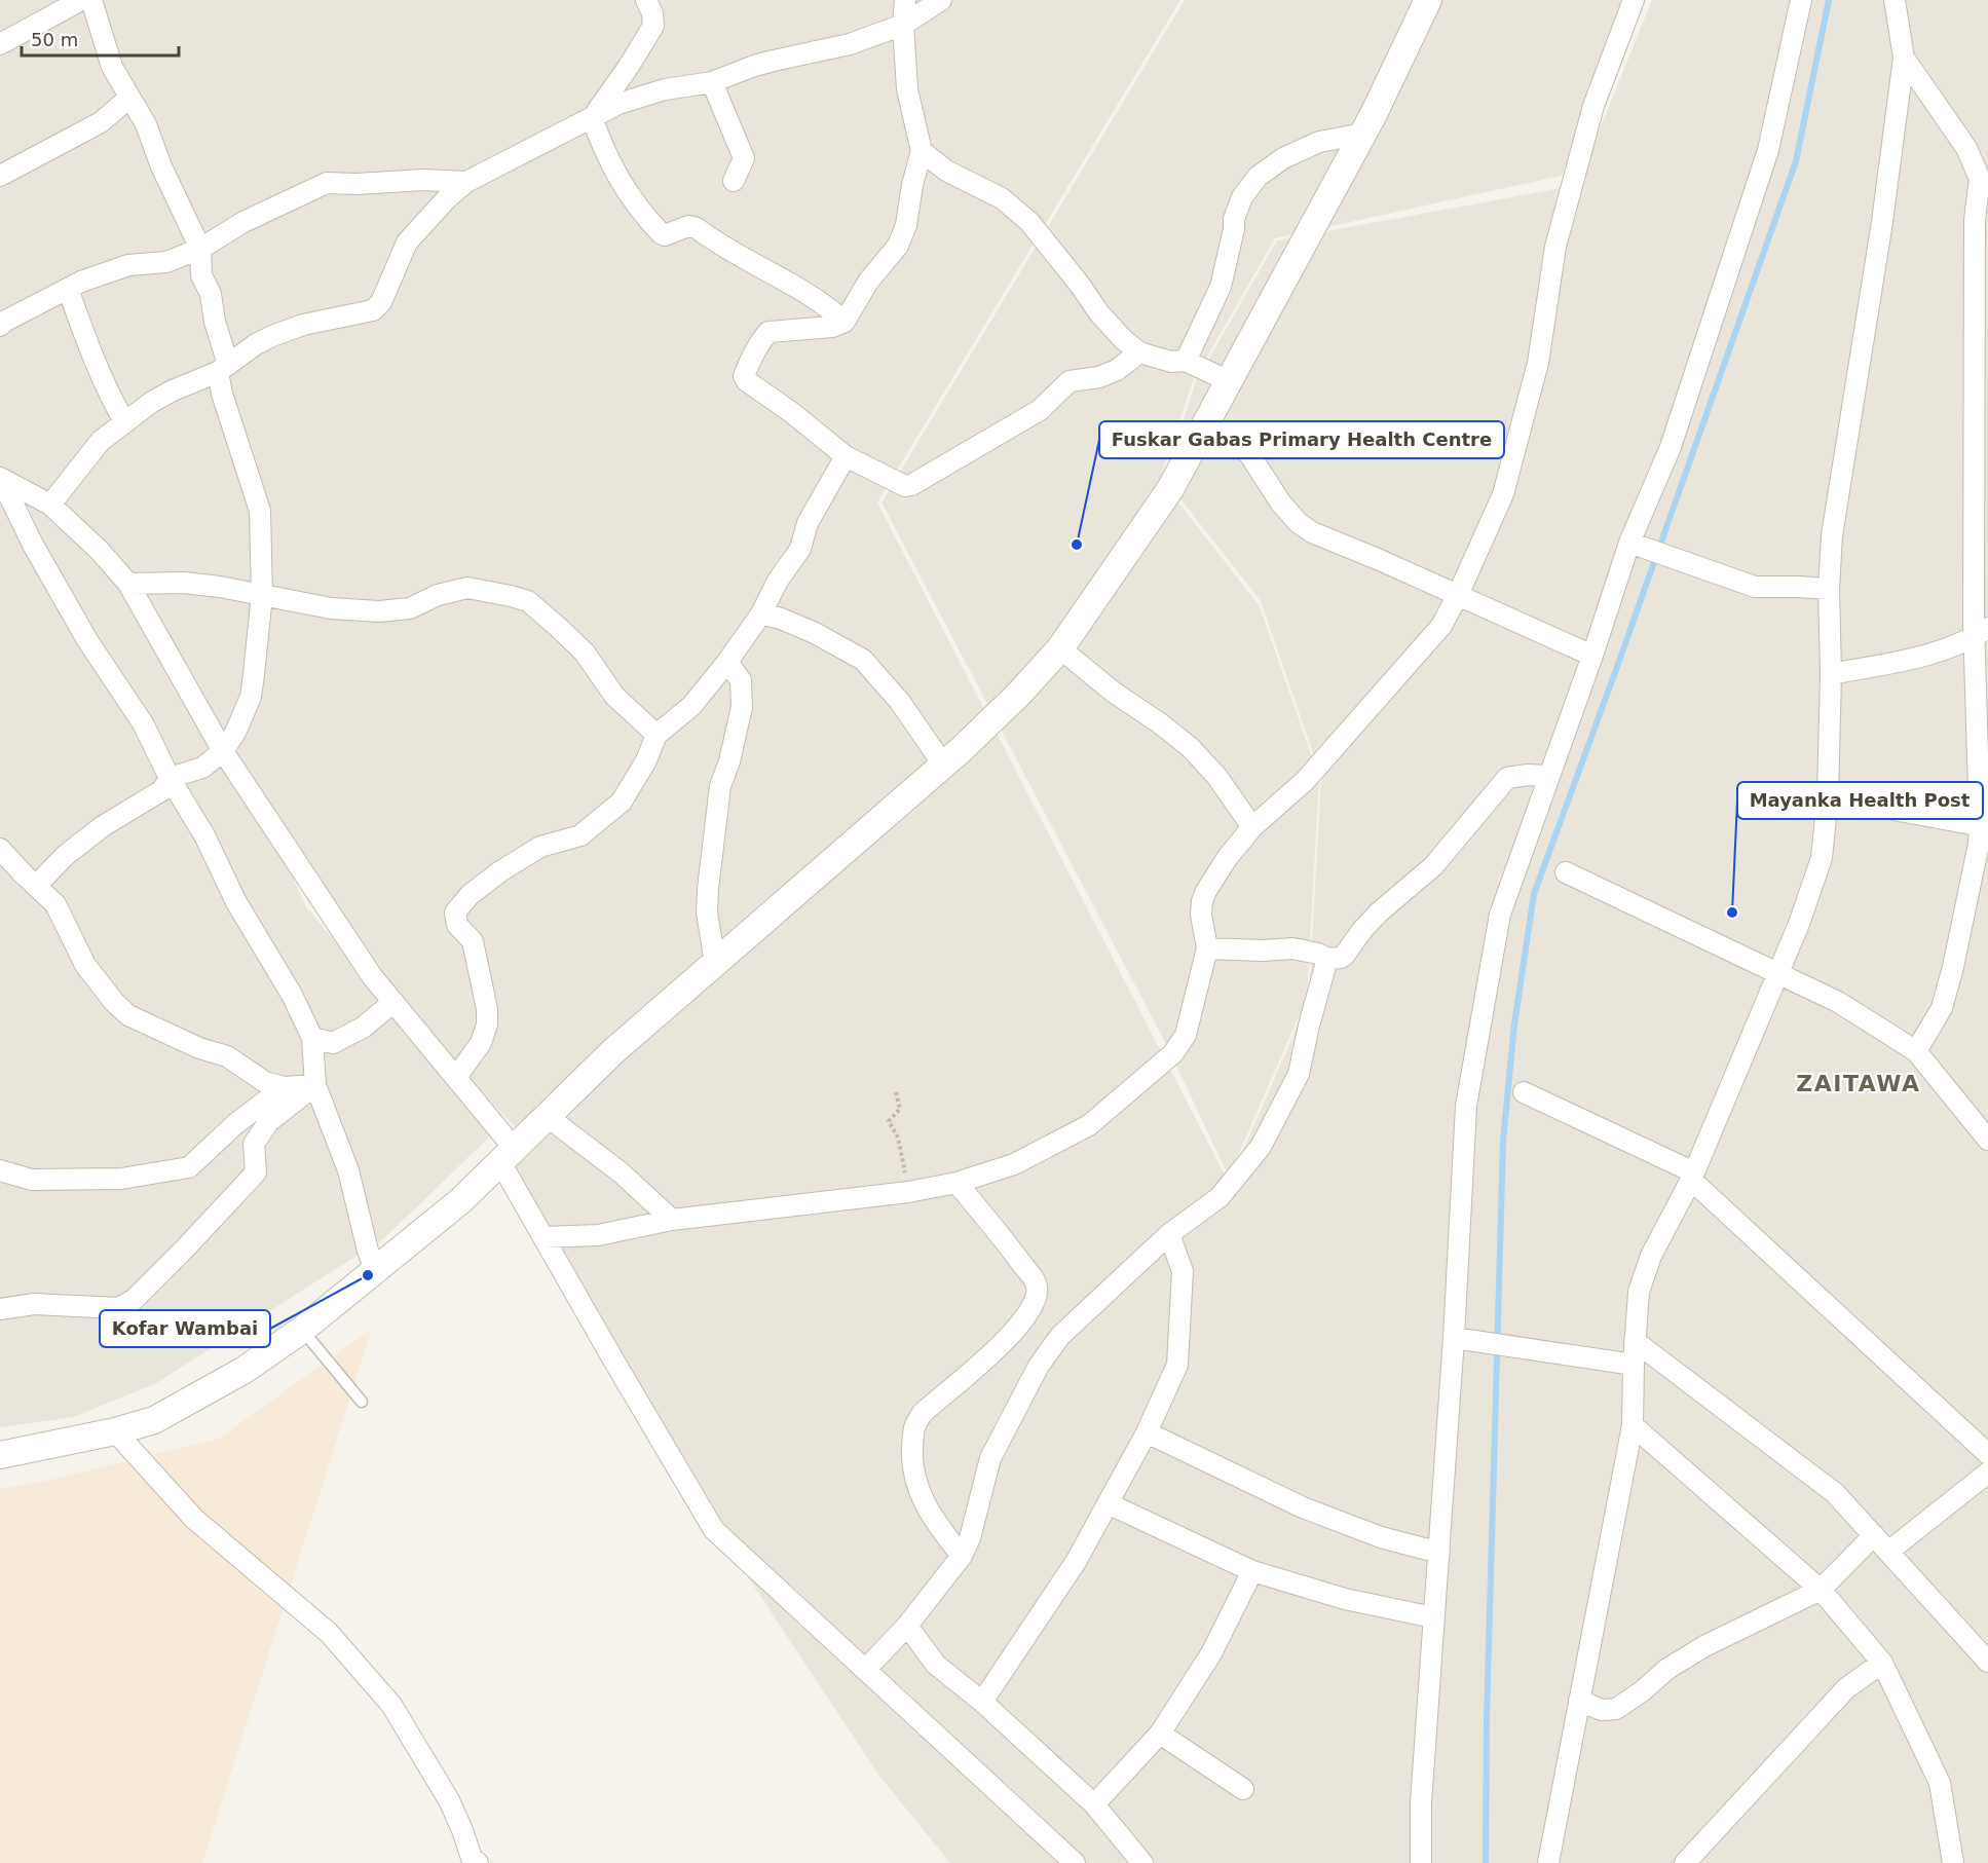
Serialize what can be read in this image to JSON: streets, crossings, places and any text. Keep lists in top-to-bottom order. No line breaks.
{"districts":["ZAITAWA"],"places":["Fuskar Gabas Primary Health Centre","Mayanka Health Post","Kofar Wambai"],"scale_bar":"50 m"}
